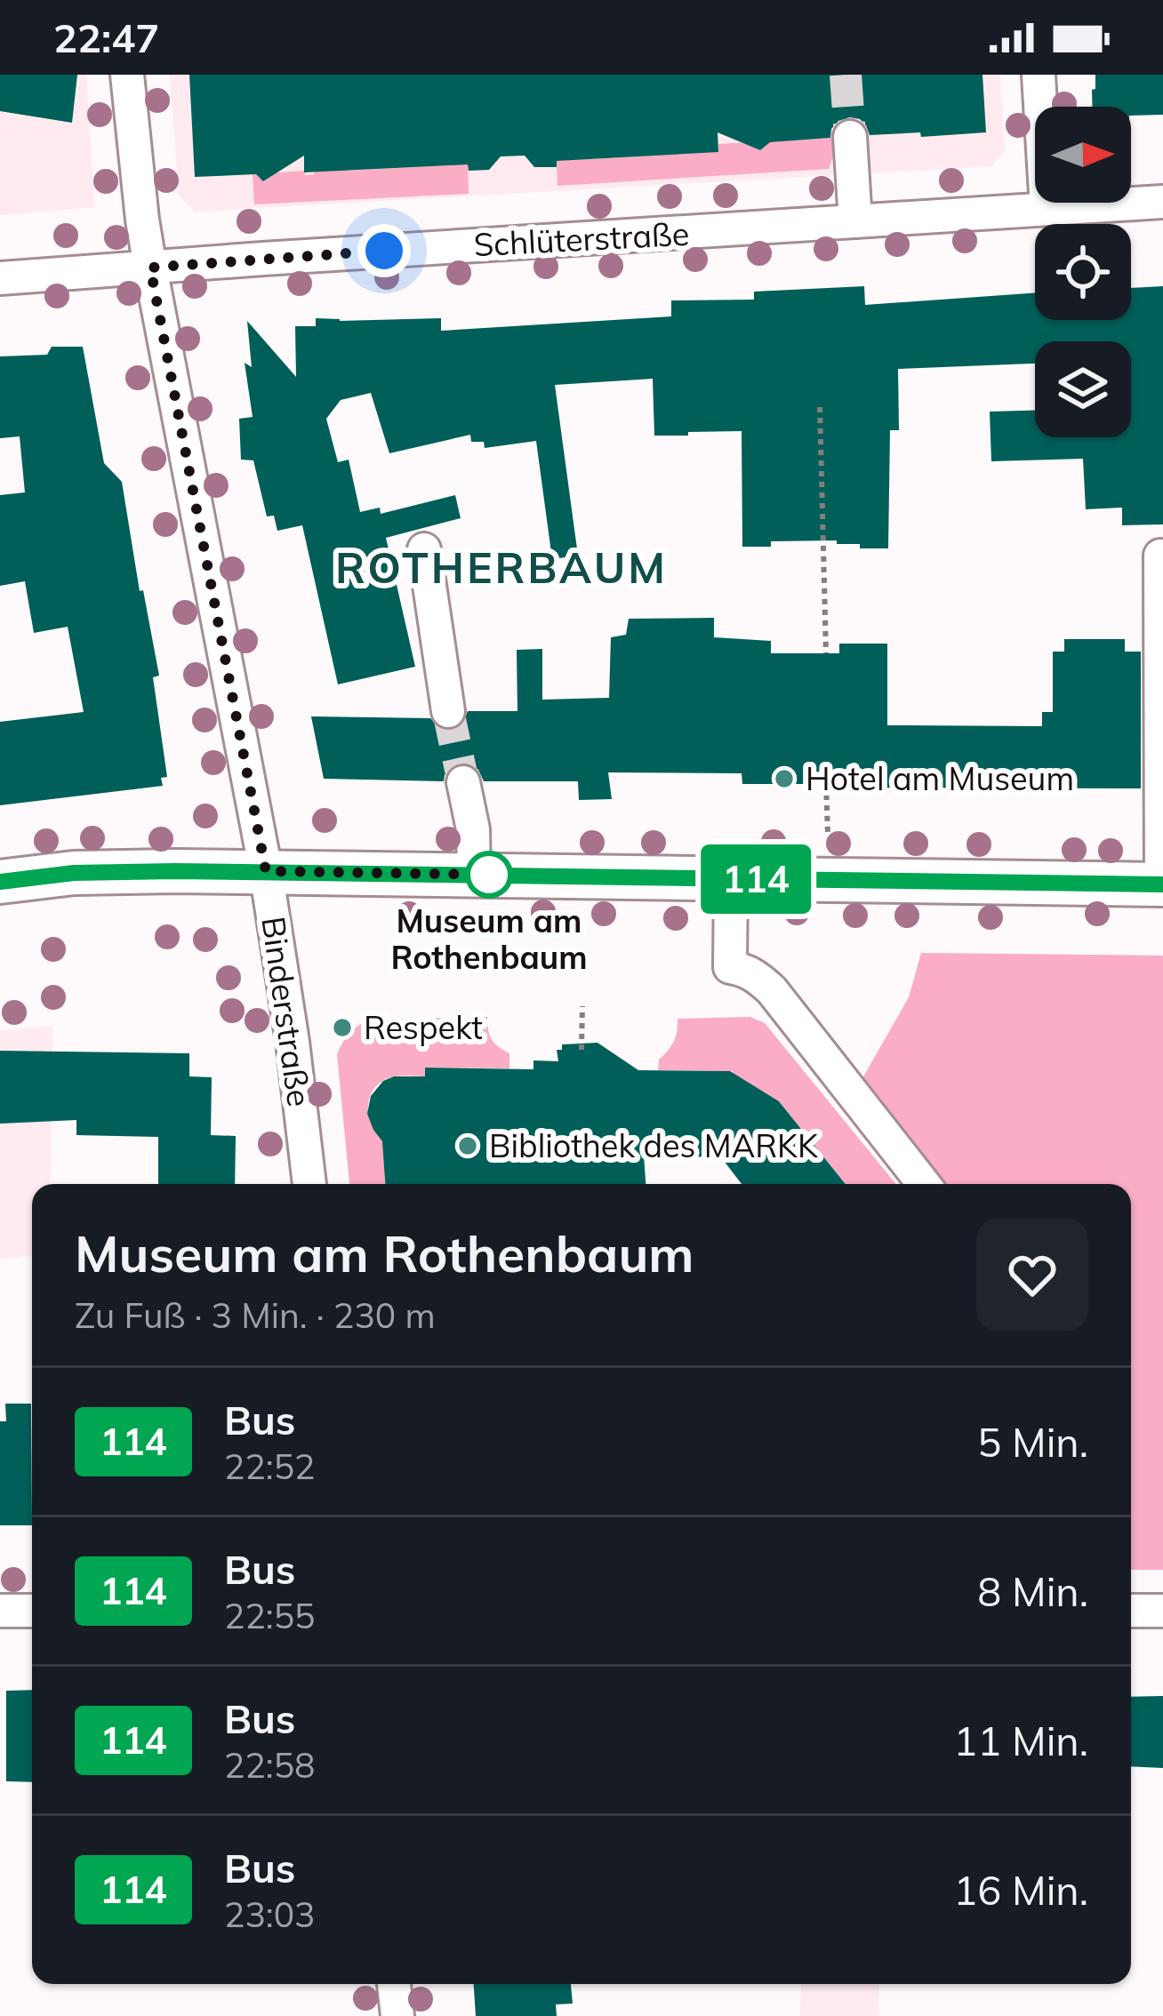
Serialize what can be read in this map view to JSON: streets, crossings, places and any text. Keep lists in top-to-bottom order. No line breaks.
{"streets":{"street":["Schlüterstraße","Binderstraße"]},"crossings":[["Schlüterstraße","Binderstraße"]],"districts":["ROTHERBAUM"],"places":["Hotel am Museum","Museum am Rothenbaum","Respekt","Bibliothek des MARKK"],"lines":["bus line 114"],"north":"right","page":{"status":"22:47","on_map":"114","heading":["Museum am Rothenbaum","Zu Fuß · 3 Min. · 230 m"],"list":[{"mark":"114","name":"Bus","note":"22:52","value":"5 Min."},{"mark":"114","name":"Bus","note":"22:55","value":"8 Min."},{"mark":"114","name":"Bus","note":"22:58","value":"11 Min."},{"mark":"114","name":"Bus","note":"23:03","value":"16 Min."}]}}
